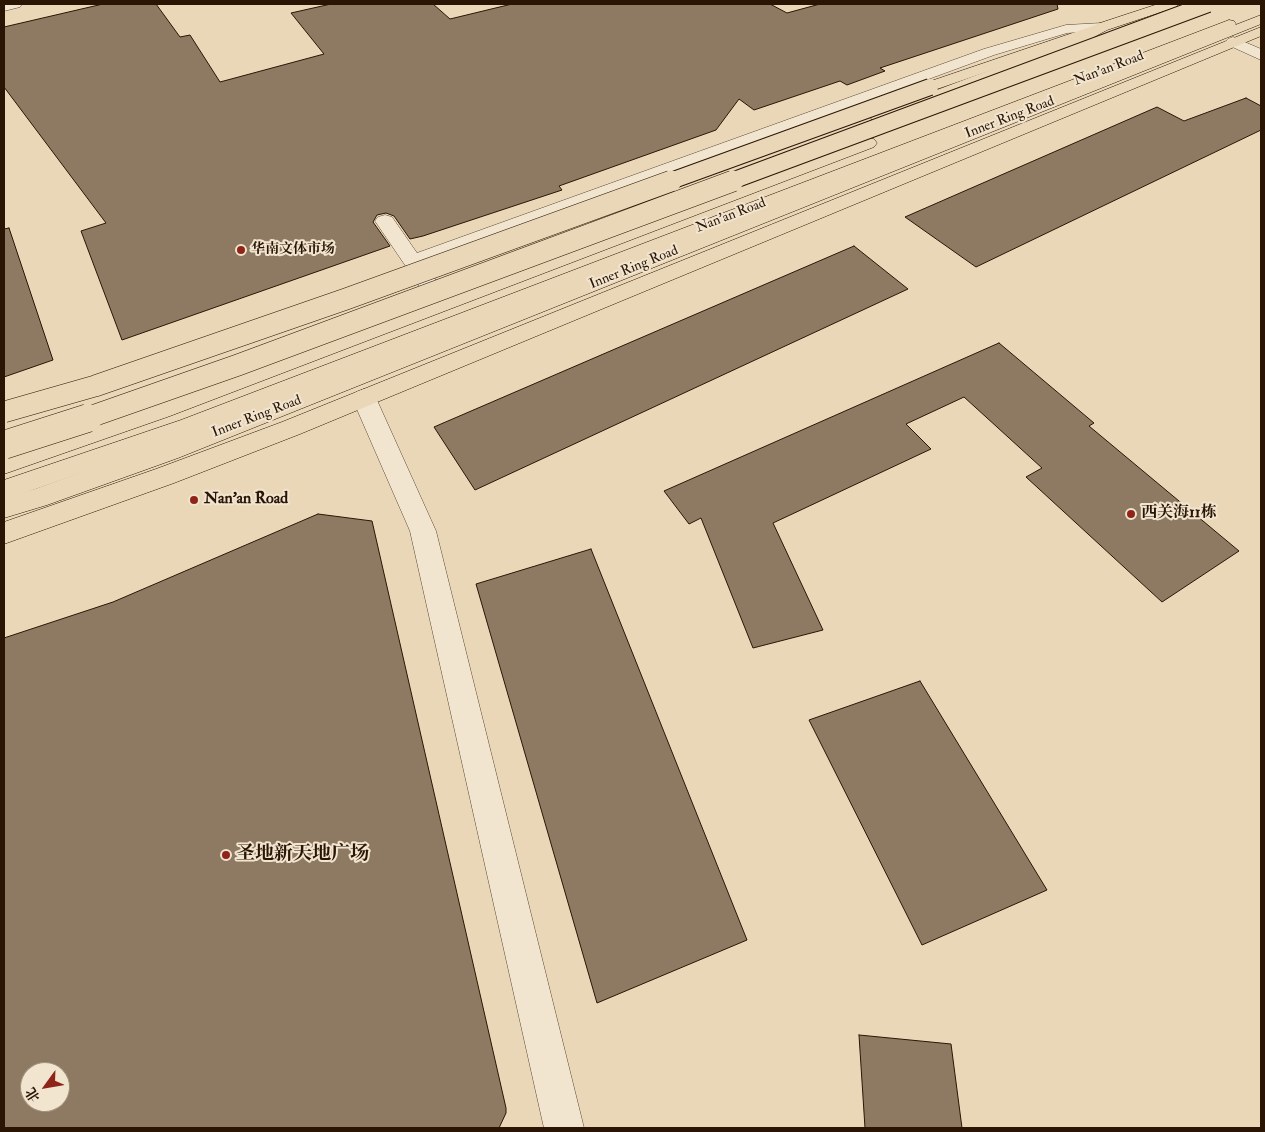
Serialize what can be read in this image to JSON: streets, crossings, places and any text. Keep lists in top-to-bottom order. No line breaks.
{"streets":{"main road":["Nan'an Road","Inner Ring Road"]},"crossings":[["Nan'an Road","Inner Ring Road"]],"places":["华南文体市场","Nan'an Road","西关海11栋","圣地新天地广场"],"north":"bottom left"}
